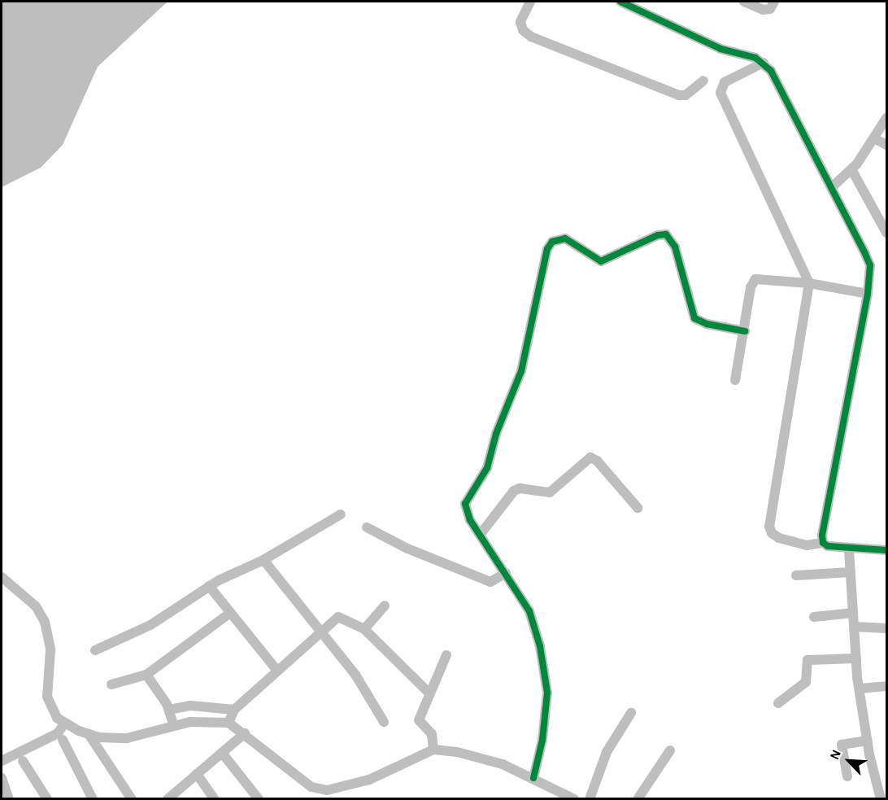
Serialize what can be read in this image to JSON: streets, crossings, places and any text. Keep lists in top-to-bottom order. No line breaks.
{"north":"top left"}
